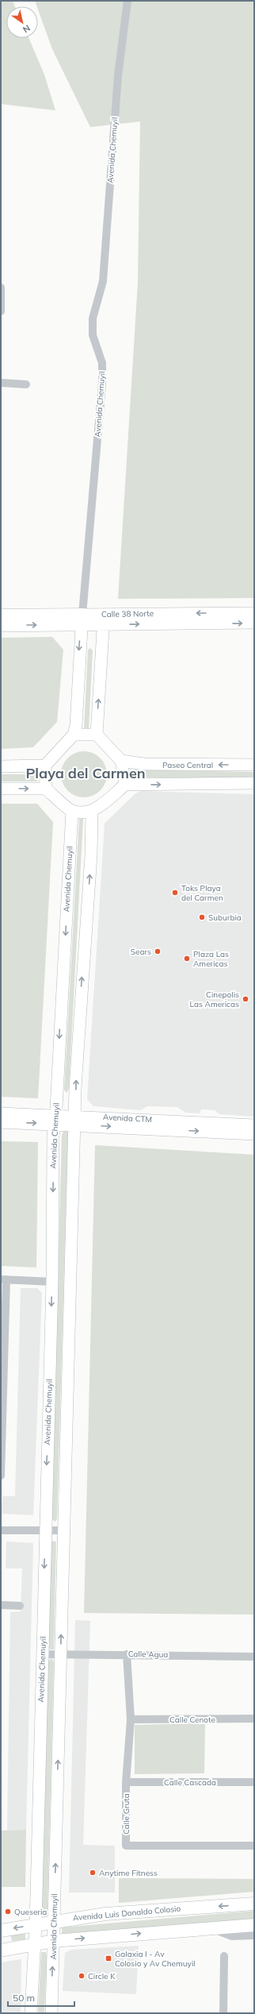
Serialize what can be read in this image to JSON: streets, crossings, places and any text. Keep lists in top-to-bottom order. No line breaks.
{"streets":{"main road":["Avenida Chemuyil","Calle 38 Norte","Paseo Central","Avenida CTM","Avenida Luis Donaldo Colosio"],"street":["Calle Agua","Calle Cenote","Calle Cascada","Calle Gruta"]},"crossings":[["Avenida Chemuyil","Calle 38 Norte"],["Avenida Chemuyil","Paseo Central"],["Avenida Chemuyil","Avenida CTM"],["Avenida Chemuyil","Calle Agua"],["Avenida Chemuyil","Avenida Luis Donaldo Colosio"],["Calle Agua","Calle Gruta"],["Calle Cenote","Calle Gruta"],["Calle Cascada","Calle Gruta"]],"districts":["Playa del Carmen"],"places":{"other":["Toks Playa del Carmen","Suburbia","Sears","Plaza Las Americas","Cinepolis Las Americas","Anytime Fitness","Queseria","Circle K"],"transit":["Galaxia I - Av Colosio y Av Chemuyil"]},"scale_bar":"50 m","north":"bottom right"}
